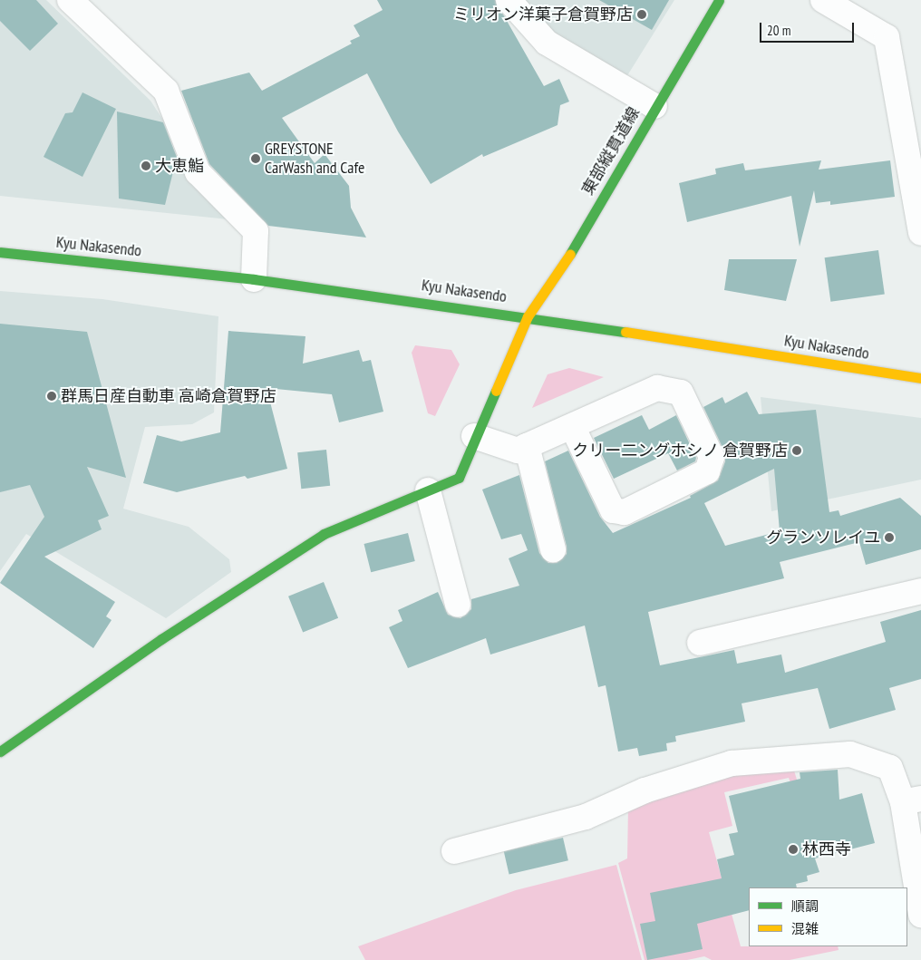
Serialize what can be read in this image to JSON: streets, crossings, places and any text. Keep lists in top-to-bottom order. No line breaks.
{"streets":{"street":["東部縦貫道線","Kyu Nakasendo"]},"crossings":[["東部縦貫道線","Kyu Nakasendo"]],"places":["ミリオン洋菓子倉賀野店","GREYSTONE CarWash and Cafe","大恵鮨","群馬日産自動車 高崎倉賀野店","クリー二ングホシノ 倉賀野店","グランソレイユ","林西寺"],"legend":["順調","混雑"],"scale_bar":"20 m"}
